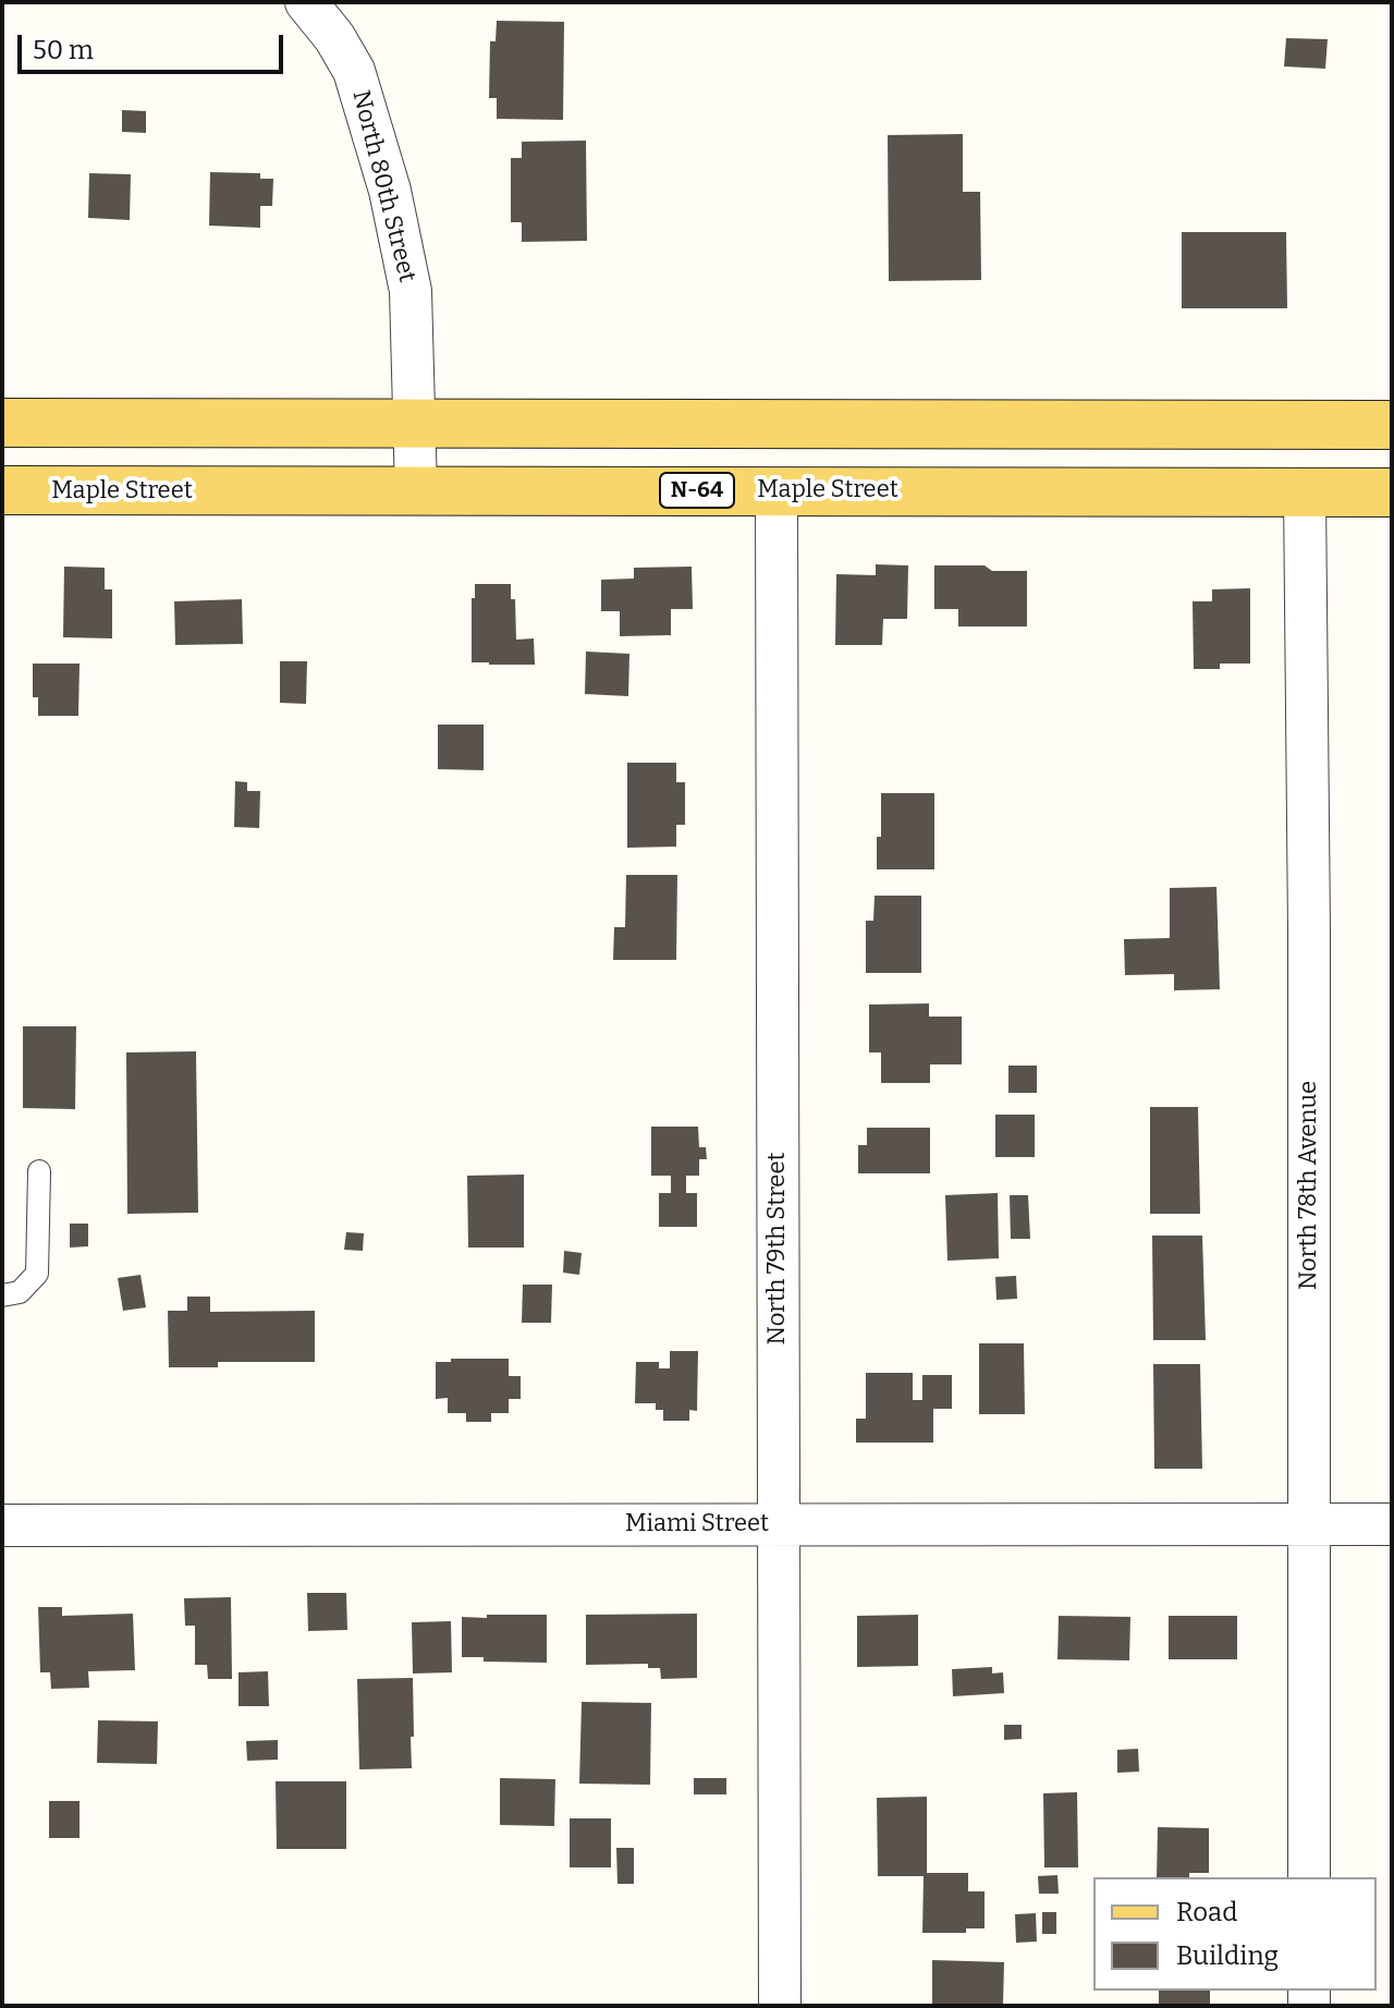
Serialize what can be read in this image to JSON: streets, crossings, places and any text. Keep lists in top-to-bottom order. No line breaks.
{"streets":{"main road":["N-64","Maple Street"],"street":["North 80th Street","North 78th Avenue","North 79th Street","Miami Street"]},"crossings":[["North 80th Street","Maple Street"],["Maple Street","North 78th Avenue"],["Maple Street","North 79th Street"],["North 78th Avenue","Miami Street"],["North 79th Street","Miami Street"]],"legend":["Road","Building"],"scale_bar":"50 m"}
